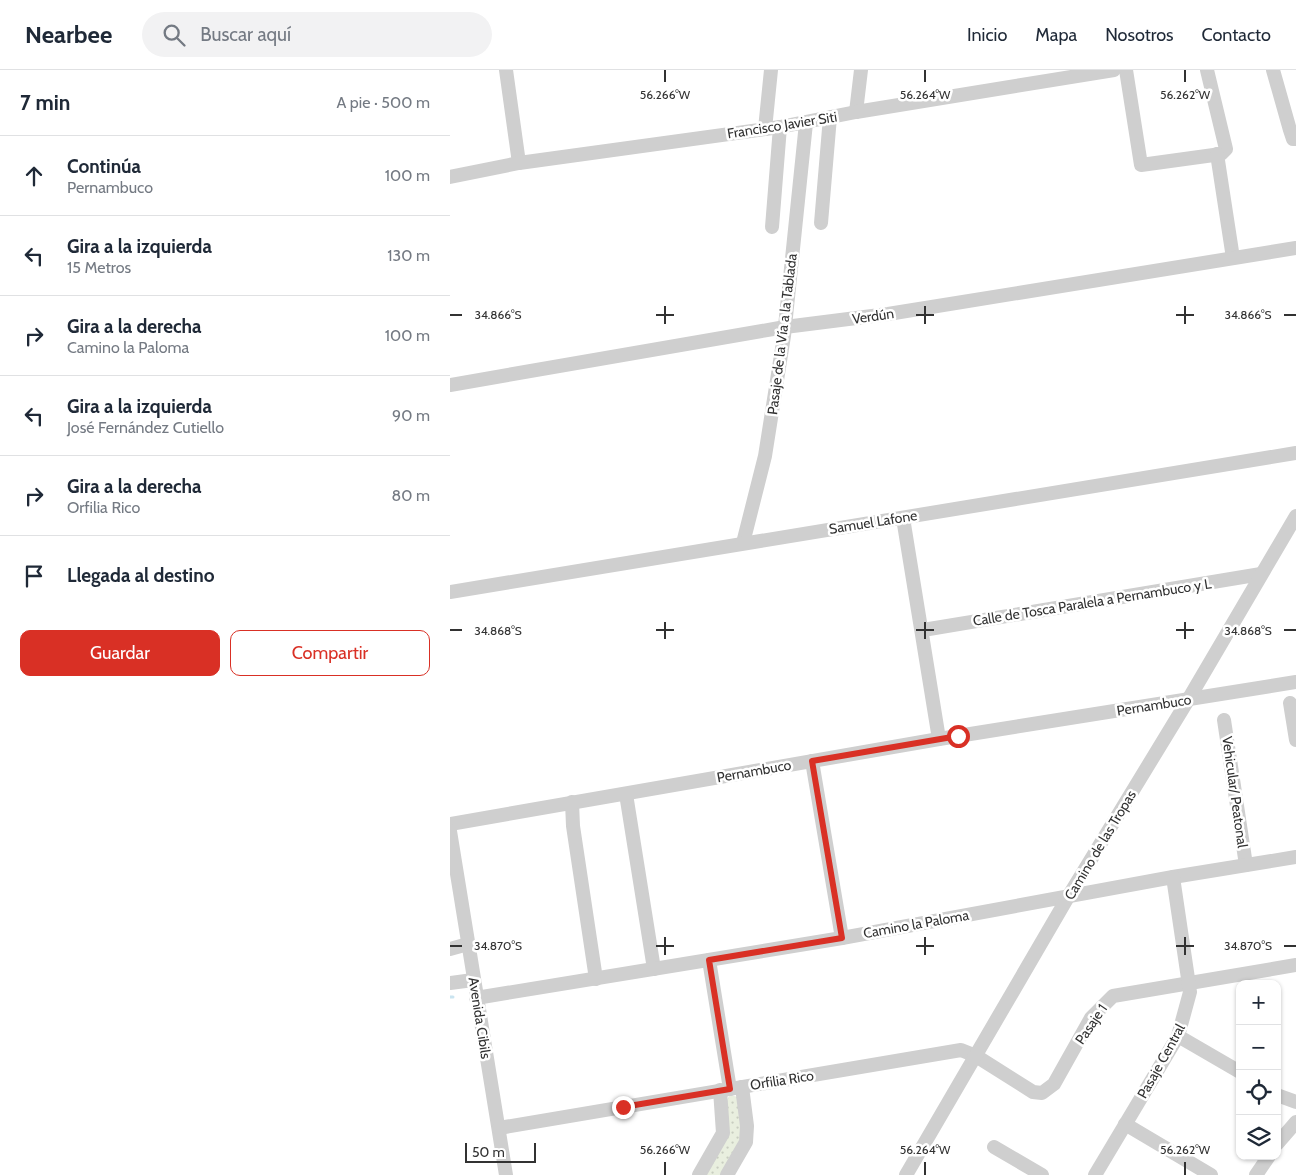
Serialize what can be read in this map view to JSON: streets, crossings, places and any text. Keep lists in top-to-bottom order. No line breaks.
{"streets":{"street":["Francisco Javier Siti","Verdún","Pasaje de la Vía a la Tablada","Samuel Lafone","Calle de Tosca Paralela a Pernambuco y L","Pernambuco","Vehicular/ Peatonal","Camino de las Tropas","Camino la Paloma","Avenida Cibils","Pasaje 1","Pasaje Central","Orfilia Rico"]},"crossings":[["Francisco Javier Siti","Pasaje de la Vía a la Tablada"],["Verdún","Pasaje de la Vía a la Tablada"],["Pasaje de la Vía a la Tablada","Samuel Lafone"],["Calle de Tosca Paralela a Pernambuco y L","Camino de las Tropas"],["Pernambuco","Camino de las Tropas"],["Vehicular/ Peatonal","Camino la Paloma"],["Camino de las Tropas","Camino la Paloma"],["Camino de las Tropas","Pasaje 1"],["Camino de las Tropas","Orfilia Rico"],["Camino la Paloma","Avenida Cibils"],["Camino la Paloma","Pasaje Central"],["Avenida Cibils","Orfilia Rico"],["Pasaje 1","Pasaje Central"],["Pasaje 1","Orfilia Rico"]],"scale_bar":"50 m","page":{"header":"Nearbee","search":"Buscar aquí","nav":["Inicio","Mapa","Nosotros","Contacto"],"heading":["7 min","A pie · 500 m"],"list":[["Continúa","Pernambuco","100 m"],["Gira a la izquierda","15 Metros","130 m"],["Gira a la derecha","Camino la Paloma","100 m"],["Gira a la izquierda","José Fernández Cutiello","90 m"],["Gira a la derecha","Orfilia Rico","80 m"],"Llegada al destino"],"buttons":["Guardar","Compartir"],"map_buttons":["+","−"],"scale":"50 m"},"coordinates":["56.266°W","56.264°W","56.262°W","34.866°S","34.868°S","34.870°S"]}
